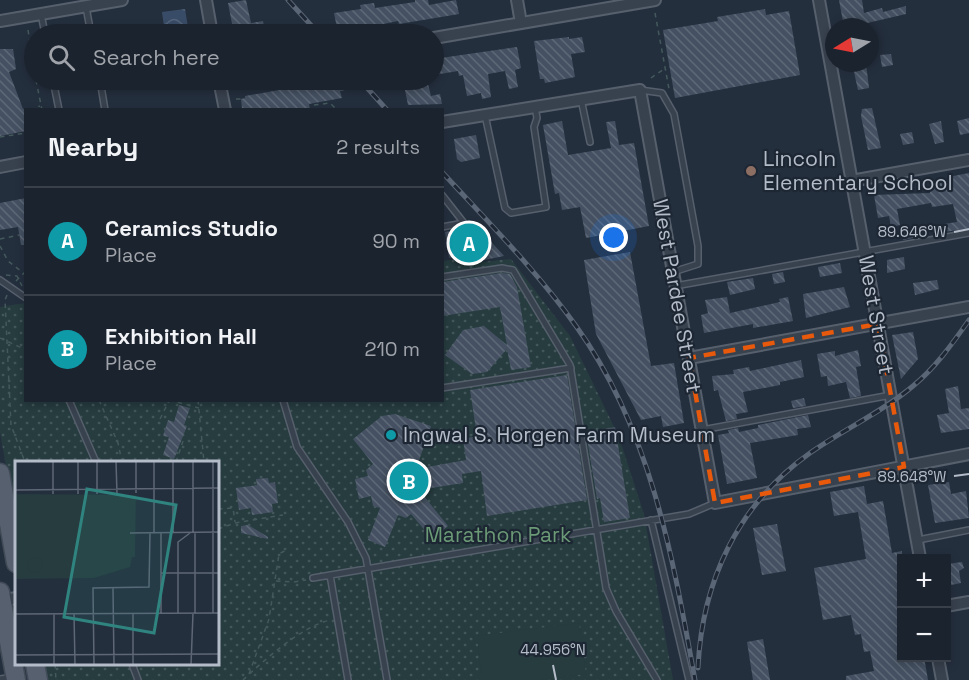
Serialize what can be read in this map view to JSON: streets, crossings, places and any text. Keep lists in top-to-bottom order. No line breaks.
{"streets":{"street":["West Pardee Street","West Street"]},"parks":["Marathon Park"],"places":["Lincoln Elementary School","Ingwal S. Horgen Farm Museum"],"north":"left","page":{"search":"Search here","heading":["Nearby","2 results"],"list":[{"mark":"A","name":"Ceramics Studio","note":"Place","value":"90 m"},{"mark":"B","name":"Exhibition Hall","note":"Place","value":"210 m"}],"pins":["A","B"],"map_buttons":["+","−"]},"coordinates":["89.646°W","89.648°W","44.956°N"]}
